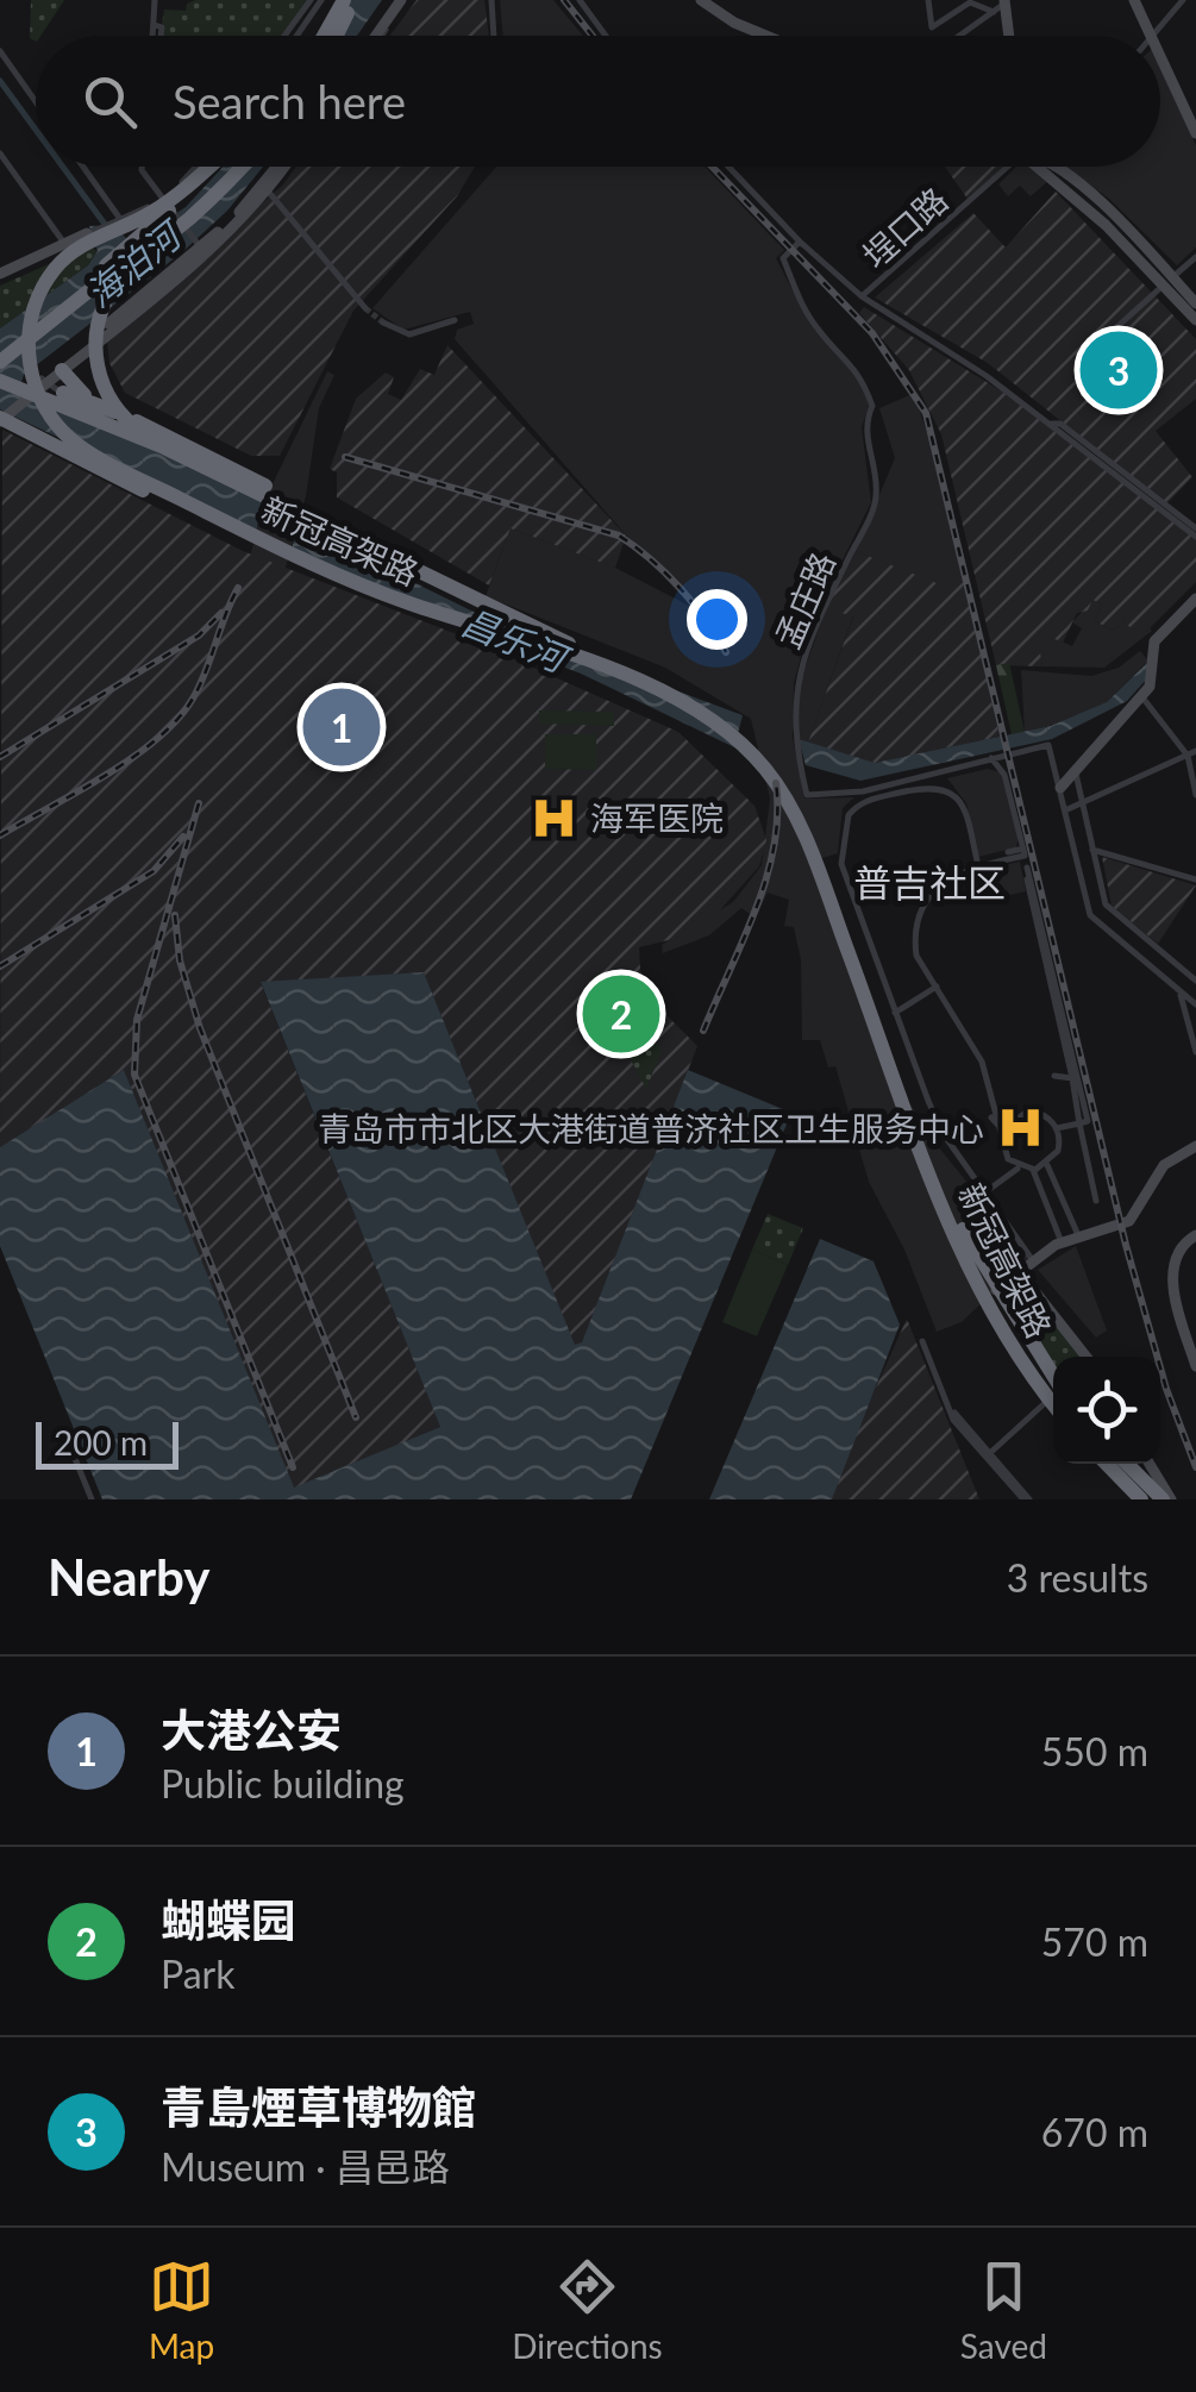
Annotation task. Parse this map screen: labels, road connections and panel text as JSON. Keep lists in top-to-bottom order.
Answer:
{
  "streets": {
    "highway": ["新冠高架路"],
    "street": ["埕口路", "孟庄路"]
  },
  "districts": ["普吉社区"],
  "water": ["海泊河", "昌乐河"],
  "places": {
    "hospital": ["海军医院", "青岛市市北区大港街道普济社区卫生服务中心"]
  },
  "scale_bar": "200 m",
  "page": {
    "search": "Search here",
    "pins": ["3", "1", "2"],
    "scale": "200 m",
    "heading": ["Nearby", "3 results"],
    "list": [
      {
        "mark": "1",
        "name": "大港公安",
        "note": "Public building",
        "value": "550 m"
      },
      {
        "mark": "2",
        "name": "蝴蝶园",
        "note": "Park",
        "value": "570 m"
      },
      {
        "mark": "3",
        "name": "青島煙草博物館",
        "note": "Museum · 昌邑路",
        "value": "670 m"
      }
    ],
    "nav": ["Map", "Directions", "Saved"]
  }
}
